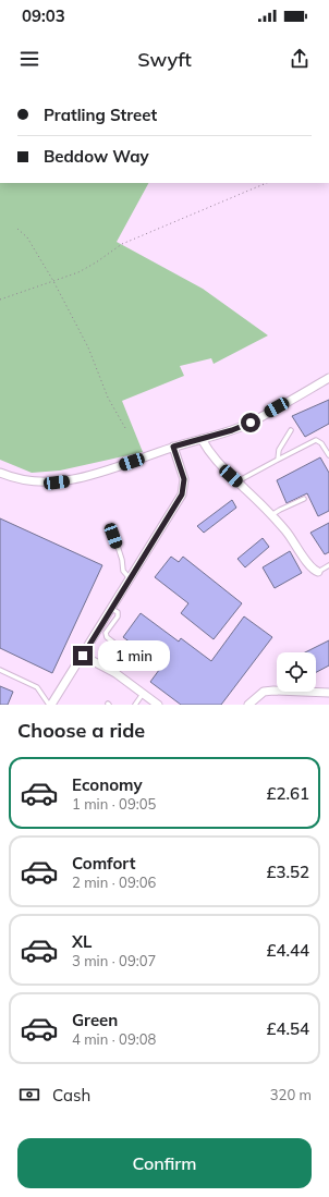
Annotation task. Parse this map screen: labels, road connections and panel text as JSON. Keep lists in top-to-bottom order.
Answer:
{
  "page": {
    "status": "09:03",
    "header": "Swyft",
    "banner": ["Pratling Street", "Beddow Way"],
    "bubble": "1 min",
    "heading": "Choose a ride",
    "list": [
      {
        "name": "Economy",
        "note": "1 min · 09:05",
        "value": "£2.61"
      },
      {
        "name": "Comfort",
        "note": "2 min · 09:06",
        "value": "£3.52"
      },
      {
        "name": "XL",
        "note": "3 min · 09:07",
        "value": "£4.44"
      },
      {
        "name": "Green",
        "note": "4 min · 09:08",
        "value": "£4.54"
      }
    ],
    "pay": ["Cash", "320 m"],
    "buttons": "Confirm"
  }
}
